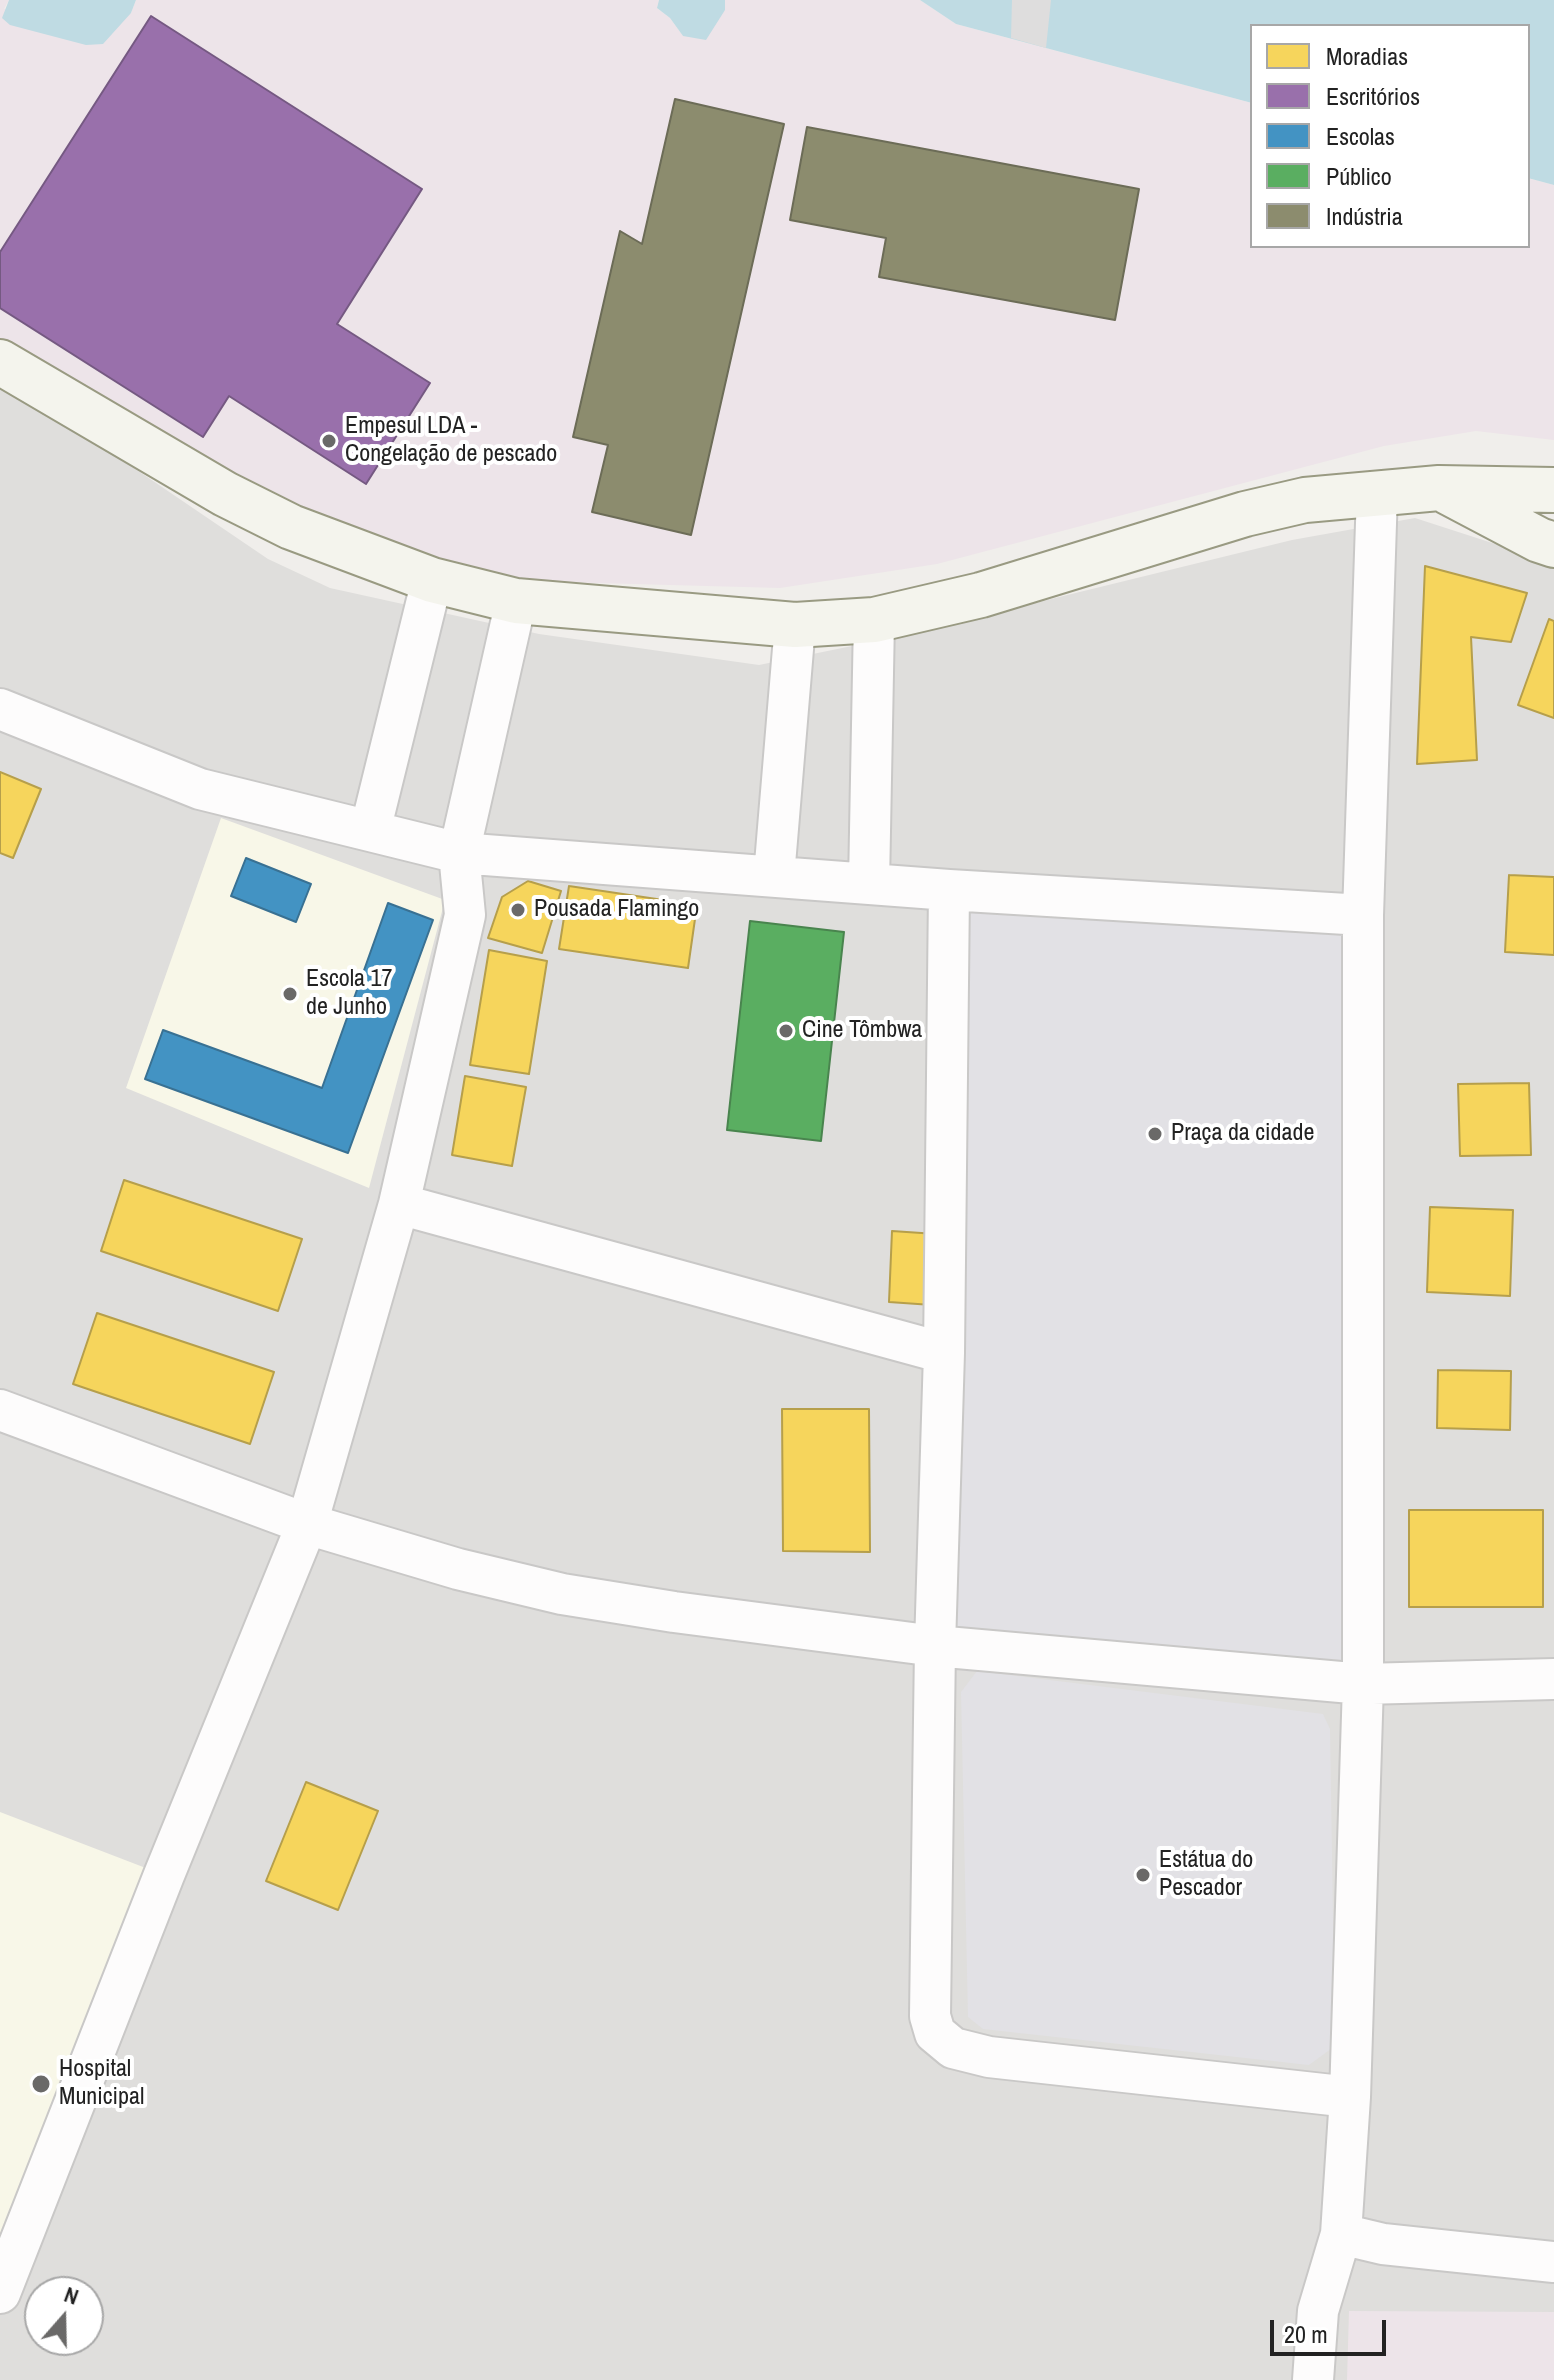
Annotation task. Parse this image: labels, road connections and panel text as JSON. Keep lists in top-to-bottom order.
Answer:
{
  "places": [
    "Empesul LDA - Congelação de pescado",
    "Pousada Flamingo",
    "Escola 17 de Junho",
    "Cine Tômbwa",
    "Praça da cidade",
    "Estátua do Pescador",
    "Hospital Municipal"
  ],
  "legend": [
    "Moradias",
    "Escritórios",
    "Escolas",
    "Público",
    "Indústria"
  ],
  "scale_bar": "20 m",
  "north": "top"
}
